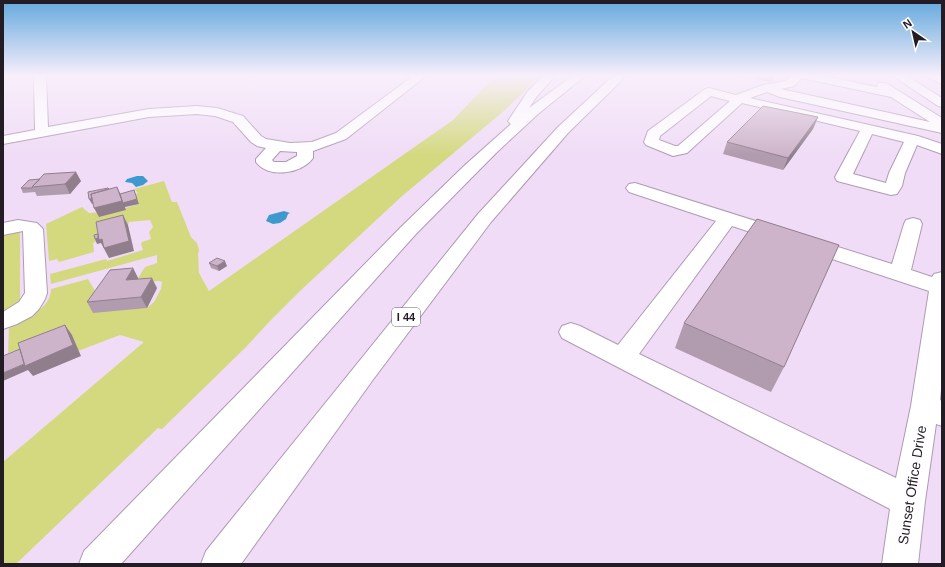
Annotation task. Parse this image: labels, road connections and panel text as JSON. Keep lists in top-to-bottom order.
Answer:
{
  "streets": {
    "main road": ["I 44", "Sunset Office Drive"]
  },
  "north": "top left"
}
